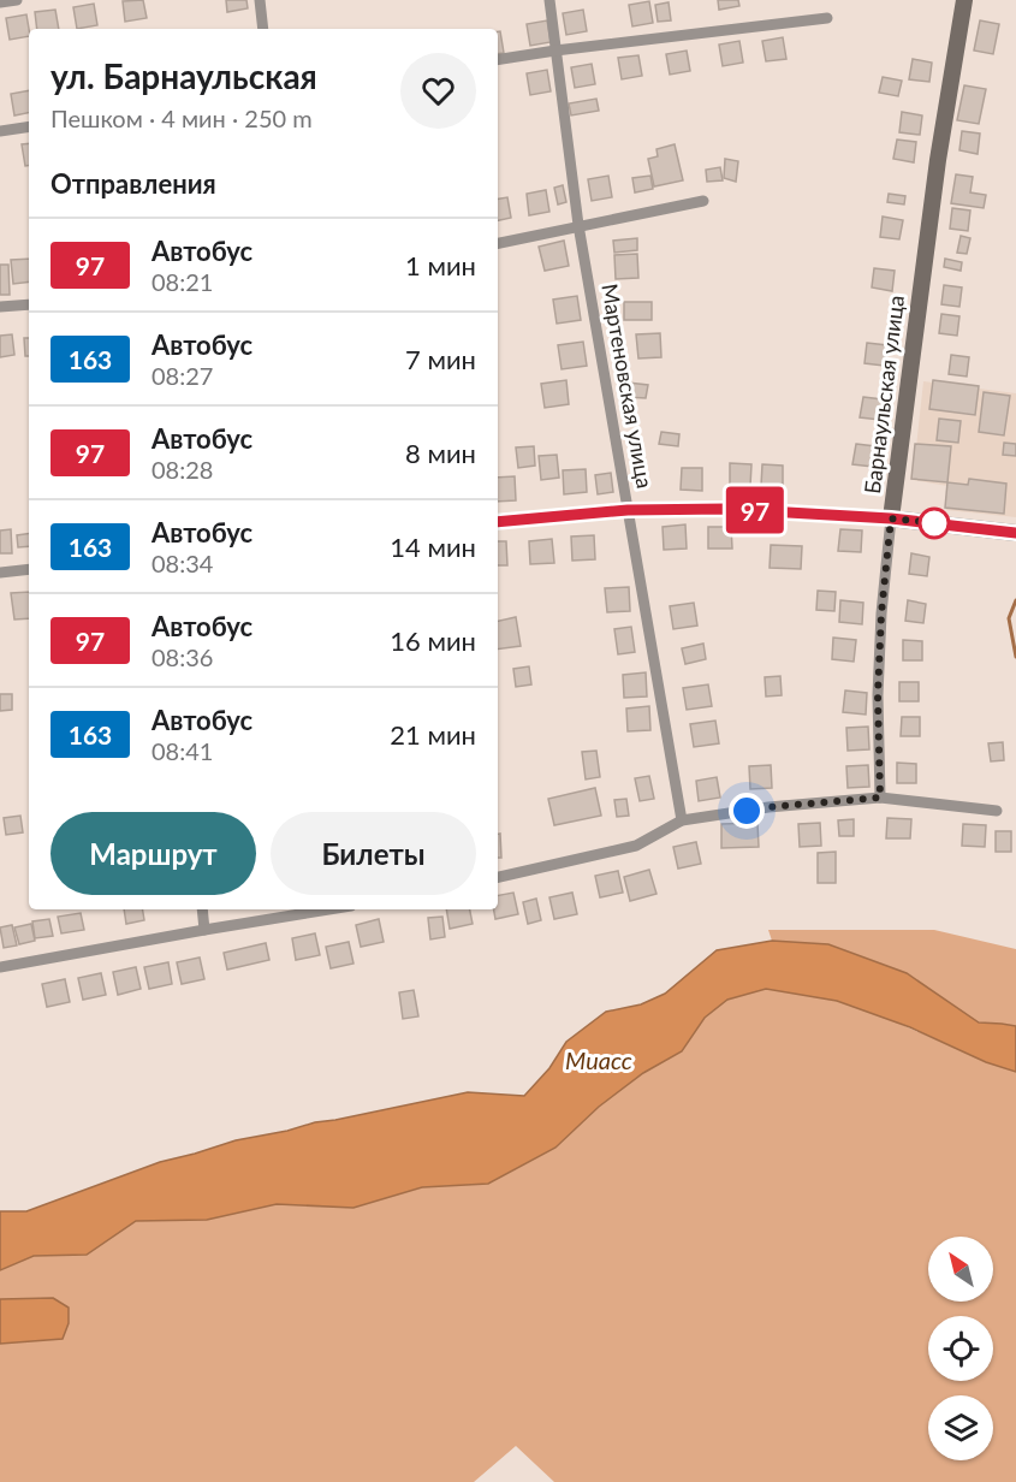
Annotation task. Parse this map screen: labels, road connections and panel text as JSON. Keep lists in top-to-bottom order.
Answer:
{
  "streets": {
    "street": ["Мартеновская улица", "Барнаульская улица"]
  },
  "water": ["Миасс"],
  "lines": ["bus line 97"],
  "north": "top left",
  "page": {
    "on_map": "97",
    "heading": [
      ["ул. Барнаульская", "Пешком · 4 мин · 250 m"],
      "Отправления"
    ],
    "list": [
      {
        "mark": "97",
        "name": "Автобус",
        "note": "08:21",
        "value": "1 мин"
      },
      {
        "mark": "163",
        "name": "Автобус",
        "note": "08:27",
        "value": "7 мин"
      },
      {
        "mark": "97",
        "name": "Автобус",
        "note": "08:28",
        "value": "8 мин"
      },
      {
        "mark": "163",
        "name": "Автобус",
        "note": "08:34",
        "value": "14 мин"
      },
      {
        "mark": "97",
        "name": "Автобус",
        "note": "08:36",
        "value": "16 мин"
      },
      {
        "mark": "163",
        "name": "Автобус",
        "note": "08:41",
        "value": "21 мин"
      }
    ],
    "buttons": ["Маршрут", "Билеты"]
  }
}
